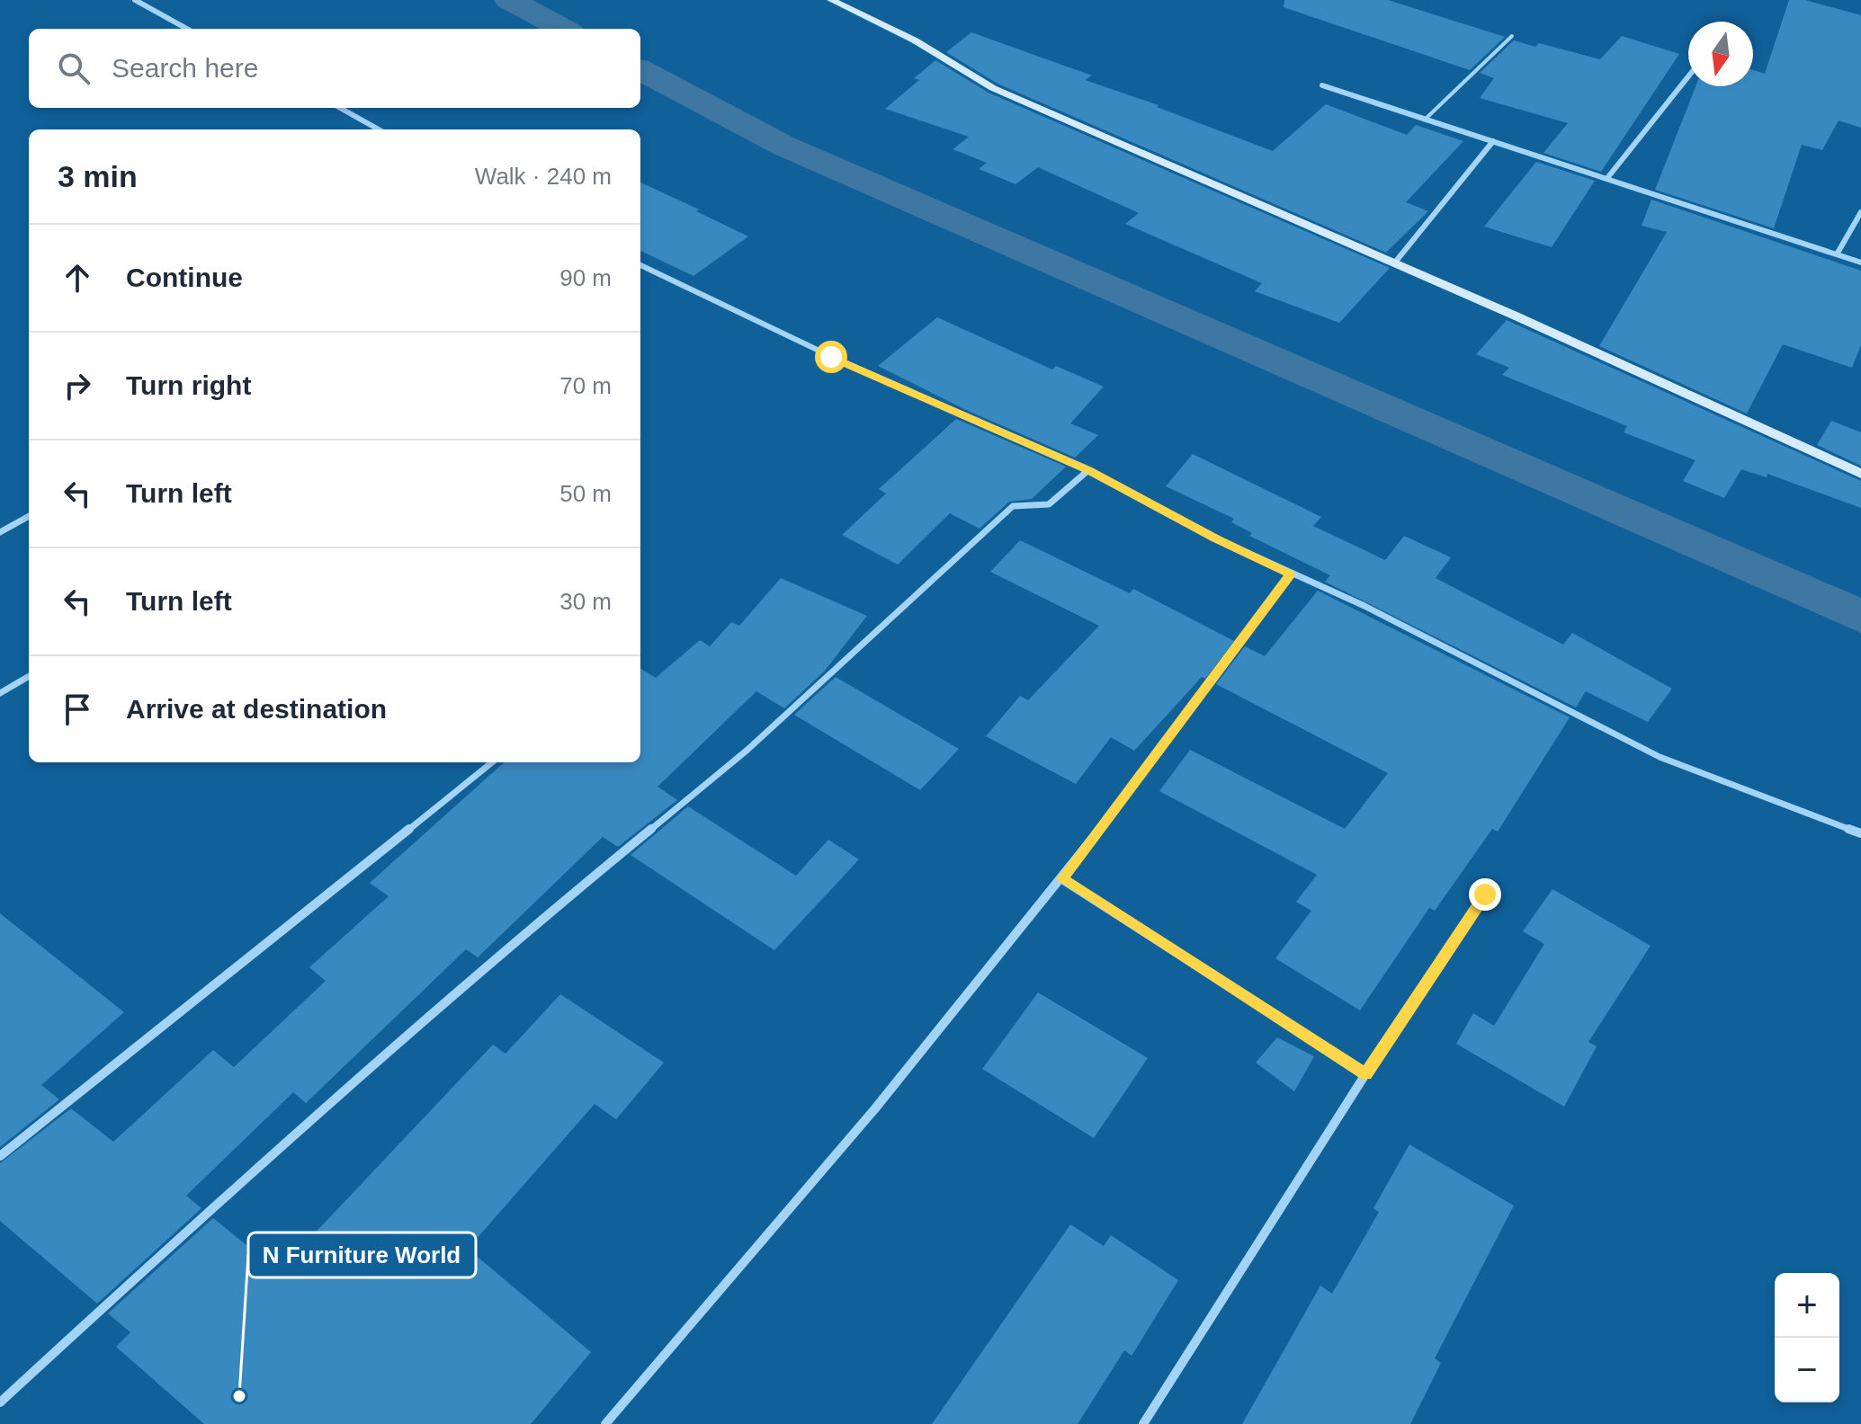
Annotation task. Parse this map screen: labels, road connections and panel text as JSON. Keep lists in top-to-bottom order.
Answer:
{
  "places": ["N Furniture World"],
  "north": "bottom",
  "page": {
    "search": "Search here",
    "heading": ["3 min", "Walk · 240 m"],
    "list": [
      ["Continue", "90 m"],
      ["Turn right", "70 m"],
      ["Turn left", "50 m"],
      ["Turn left", "30 m"],
      "Arrive at destination"
    ],
    "map_buttons": ["+", "−"]
  }
}
